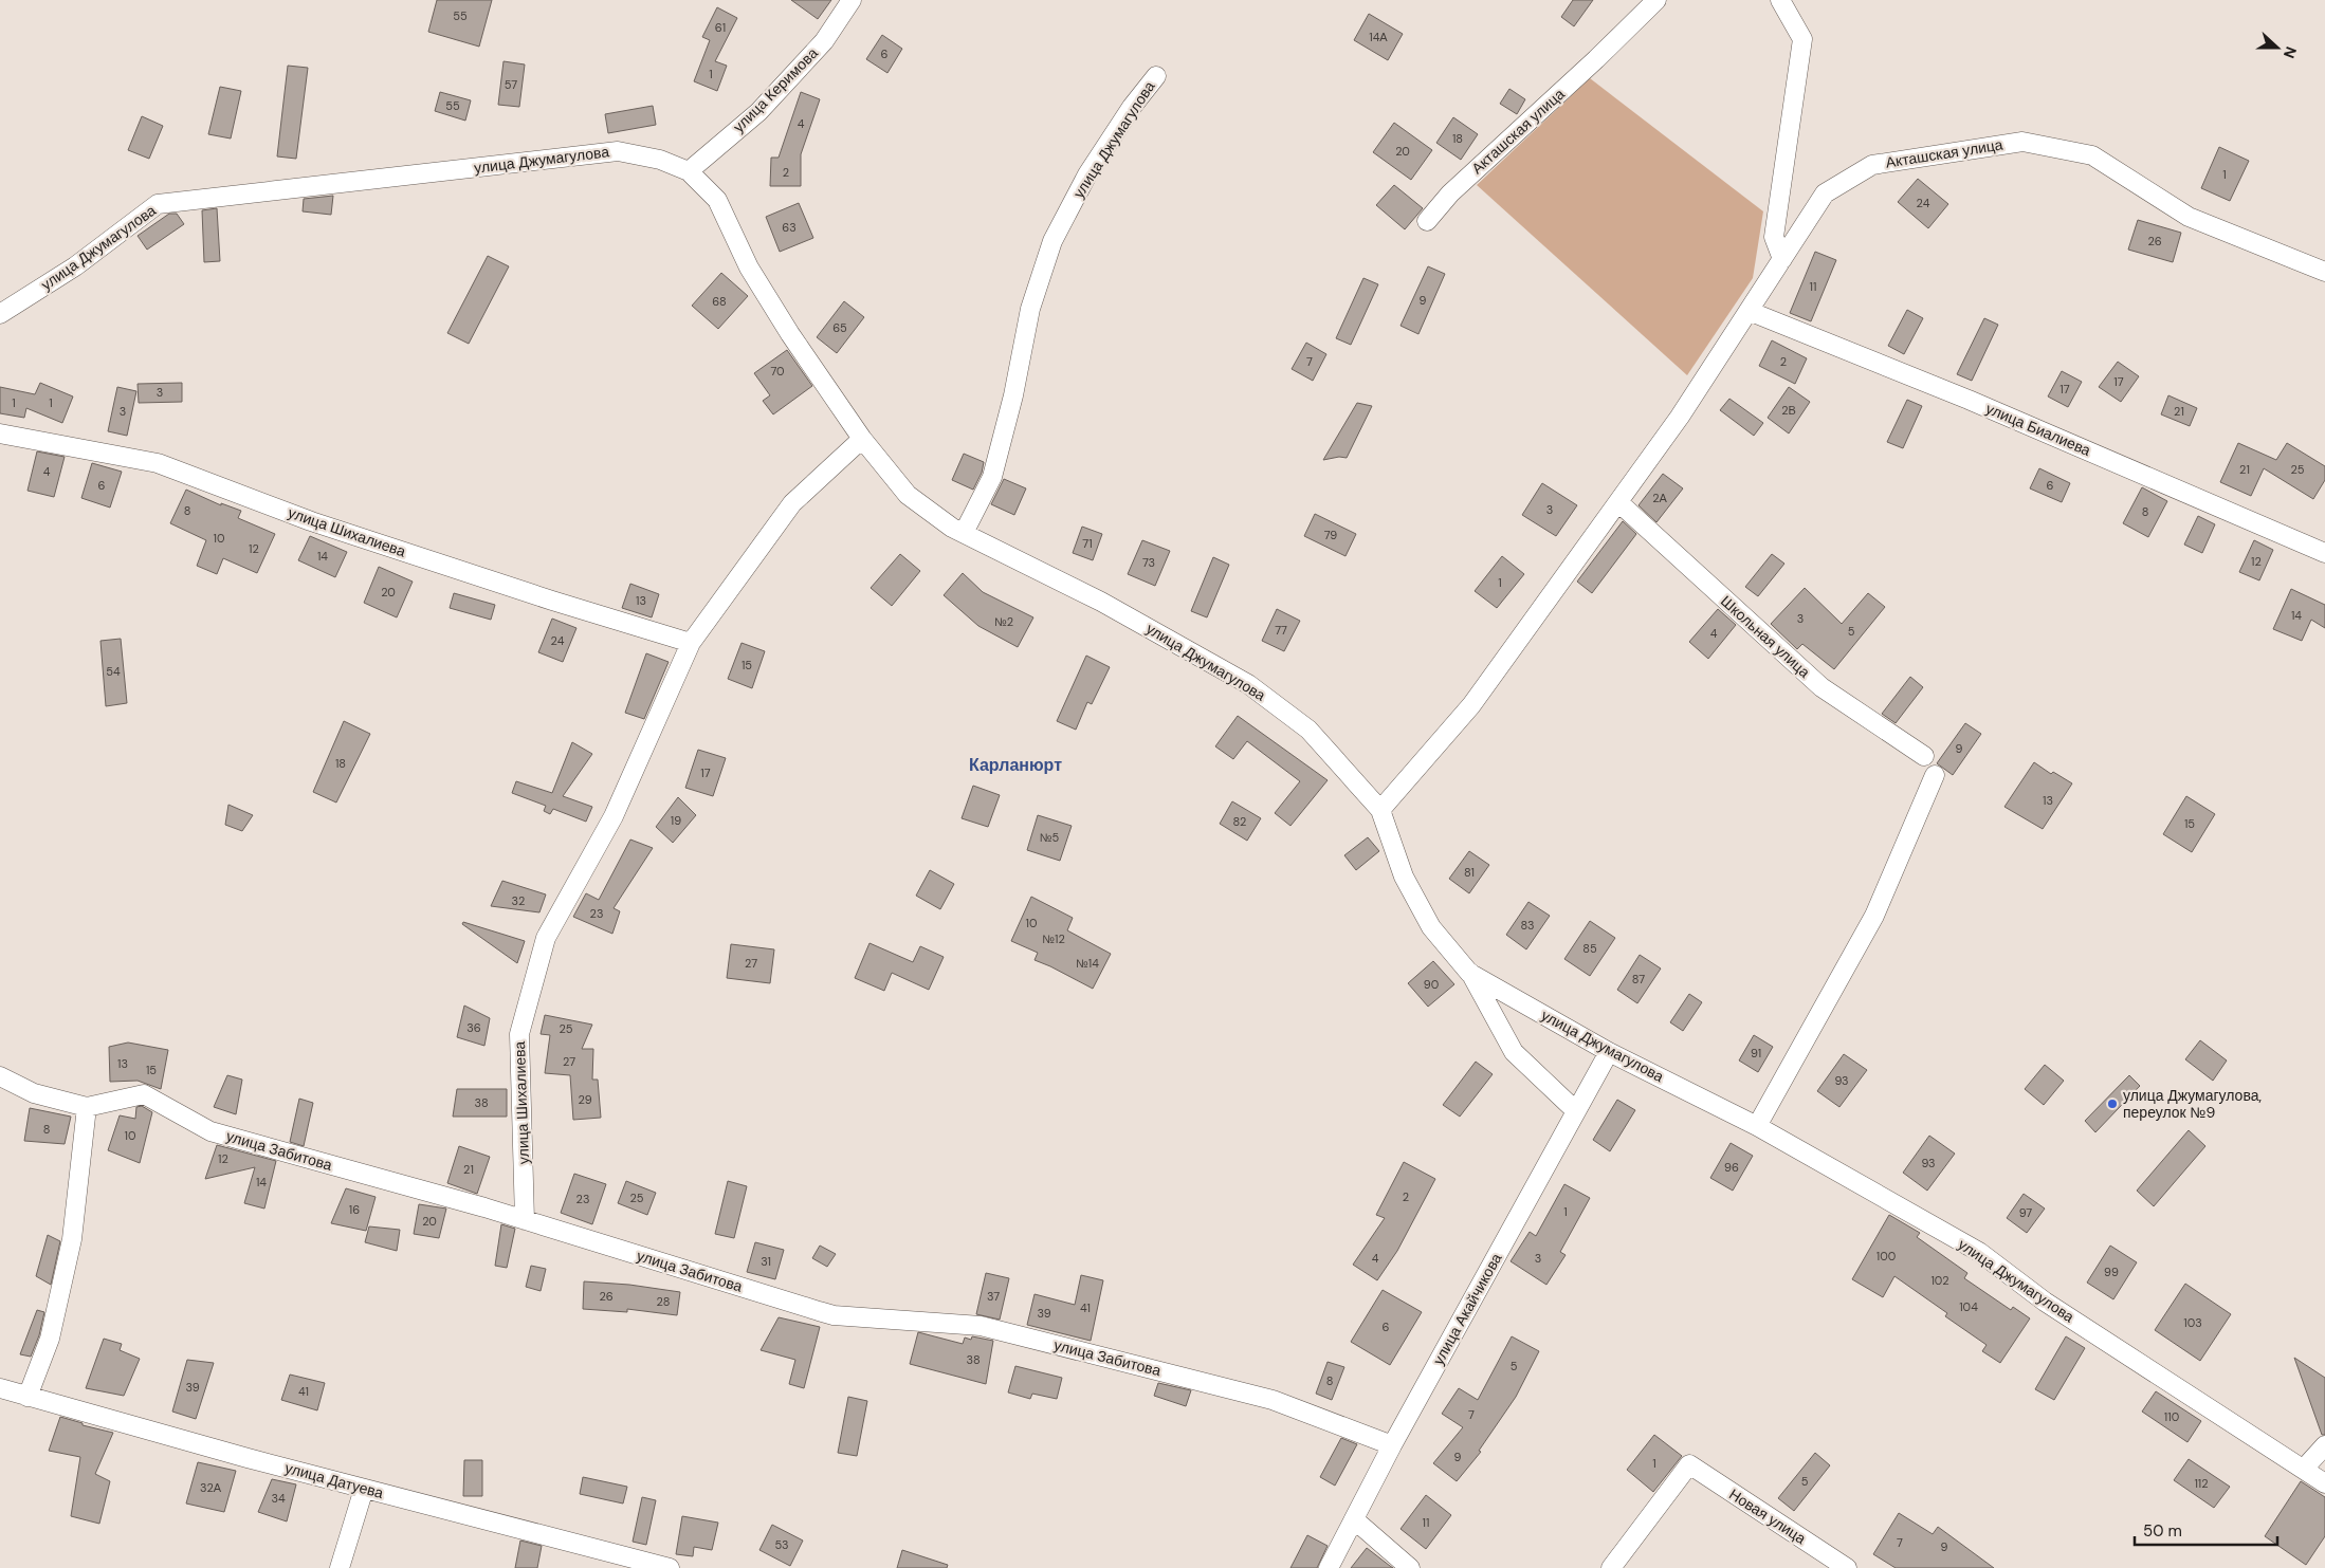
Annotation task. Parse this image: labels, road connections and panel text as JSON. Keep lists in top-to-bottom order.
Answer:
{
  "streets": {
    "street": [
      "улица Керимова",
      "Акташская улица",
      "улица Джумагулова",
      "улица Биалиева",
      "улица Шихалиева",
      "Школьная улица",
      "улица Забитова",
      "улица Акайчикова",
      "улица Датуева",
      "Новая улица"
    ]
  },
  "crossings": [
    ["улица Керимова", "улица Джумагулова"],
    ["Акташская улица", "улица Джумагулова"],
    ["Акташская улица", "улица Биалиева"],
    ["Акташская улица", "Школьная улица"],
    ["улица Джумагулова", "улица Шихалиева"],
    ["улица Джумагулова", "улица Акайчикова"],
    ["улица Шихалиева", "улица Забитова"],
    ["улица Забитова", "улица Акайчикова"]
  ],
  "districts": ["Карланюрт"],
  "places": ["улица Джумагулова, переулок №9"],
  "house_numbers": [
    "55",
    "61",
    "14А",
    "6",
    "1",
    "57",
    "55",
    "4",
    "18",
    "20",
    "2",
    "1",
    "24",
    "63",
    "26",
    "11",
    "9",
    "68",
    "65",
    "7",
    "2",
    "70",
    "17",
    "17",
    "3",
    "1",
    "1",
    "2В",
    "3",
    "21",
    "21",
    "25",
    "4",
    "6",
    "6",
    "2А",
    "3",
    "8",
    "8",
    "79",
    "10",
    "71",
    "12",
    "14",
    "12",
    "73",
    "1",
    "20",
    "13",
    "14",
    "3",
    "№2",
    "77",
    "5",
    "4",
    "24",
    "15",
    "54",
    "9",
    "18",
    "17",
    "13",
    "19",
    "82",
    "15",
    "№5",
    "81",
    "32",
    "23",
    "10",
    "83",
    "№12",
    "85",
    "27",
    "№14",
    "87",
    "90",
    "36",
    "25",
    "91",
    "27",
    "13",
    "15",
    "93",
    "29",
    "38",
    "8",
    "10",
    "12",
    "93",
    "96",
    "21",
    "14",
    "2",
    "25",
    "23",
    "16",
    "1",
    "97",
    "20",
    "100",
    "4",
    "3",
    "31",
    "99",
    "102",
    "26",
    "37",
    "28",
    "104",
    "41",
    "39",
    "103",
    "6",
    "38",
    "5",
    "8",
    "39",
    "41",
    "7",
    "110",
    "9",
    "1",
    "5",
    "112",
    "32А",
    "34",
    "11",
    "7",
    "53",
    "9"
  ],
  "scale_bar": "50 m",
  "north": "right"
}
